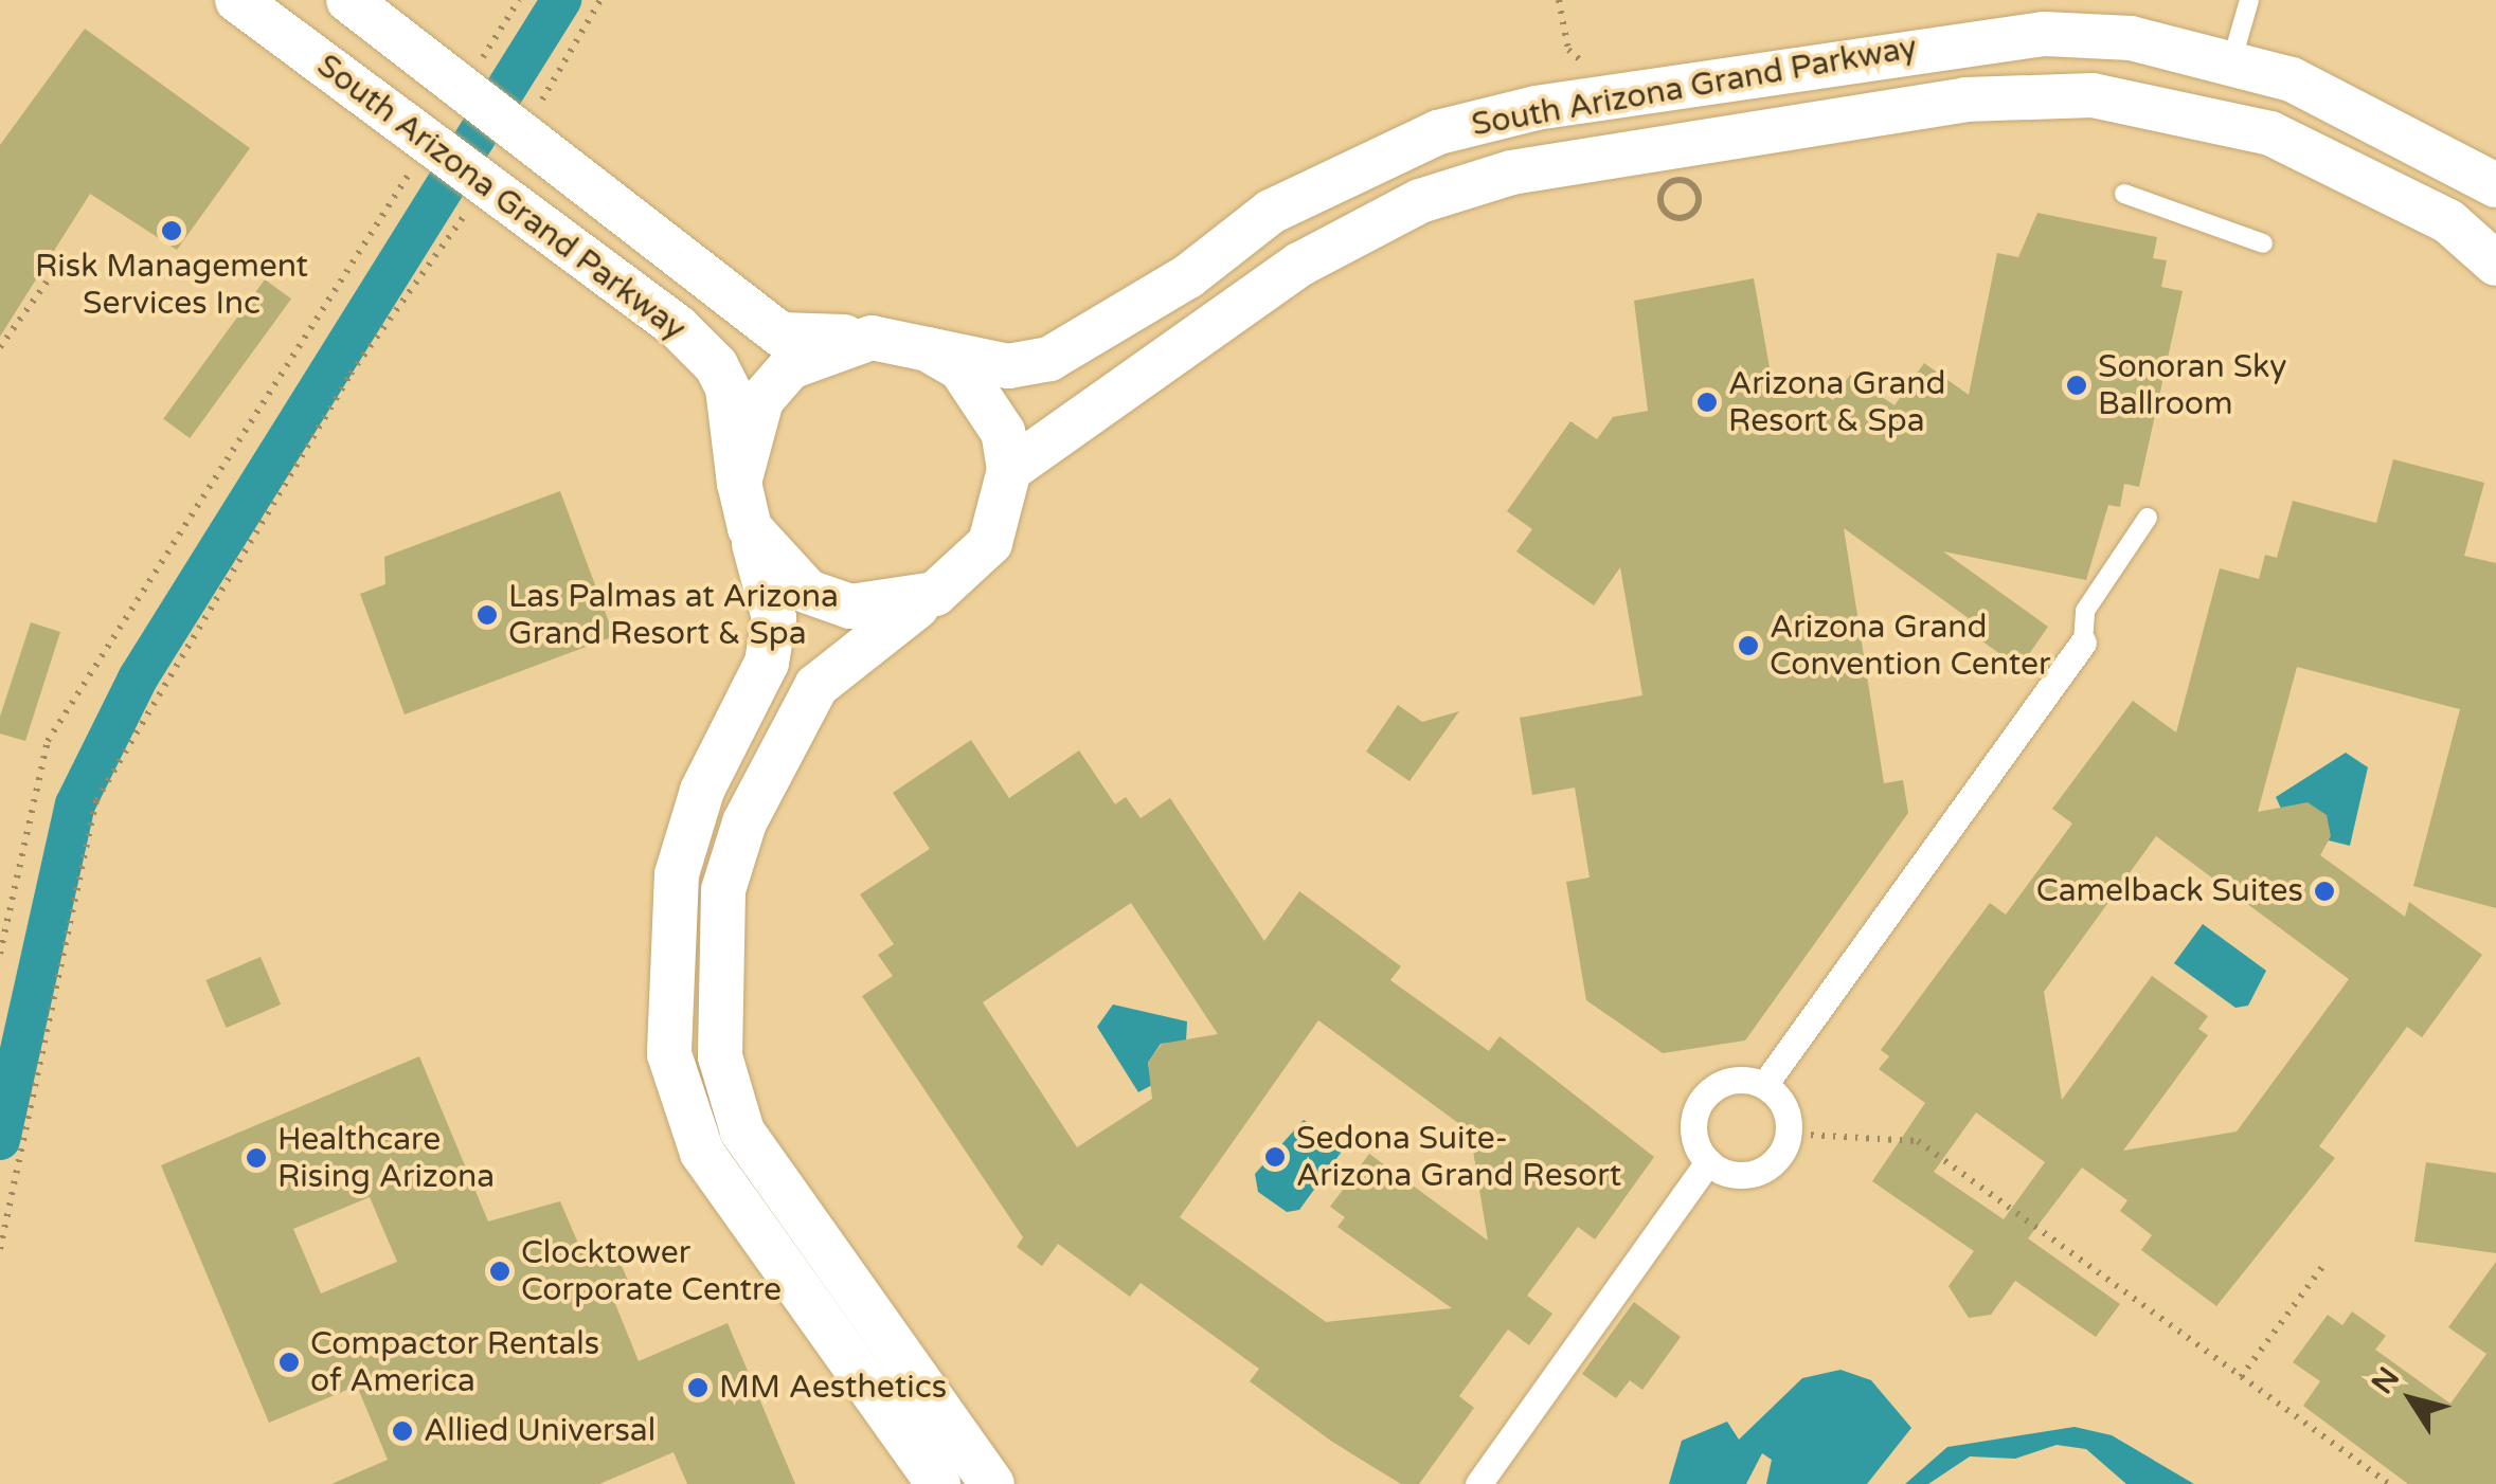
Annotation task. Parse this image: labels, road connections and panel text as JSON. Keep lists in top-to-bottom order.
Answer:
{
  "streets": {
    "street": ["South Arizona Grand Parkway"]
  },
  "places": [
    "Risk Management Services Inc",
    "Sonoran Sky Ballroom",
    "Arizona Grand Resort & Spa",
    "Las Palmas at Arizona Grand Resort & Spa",
    "Arizona Grand Convention Center",
    "Camelback Suites",
    "Sedona Suite- Arizona Grand Resort",
    "Healthcare Rising Arizona",
    "Clocktower Corporate Centre",
    "Compactor Rentals of America",
    "MM Aesthetics",
    "Allied Universal"
  ],
  "north": "top left"
}
